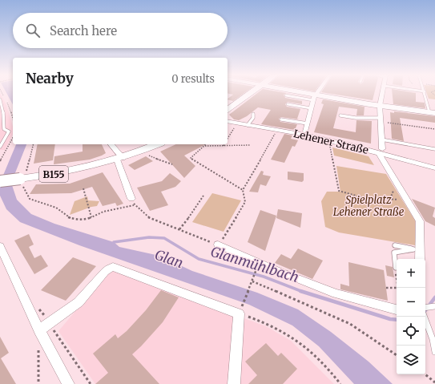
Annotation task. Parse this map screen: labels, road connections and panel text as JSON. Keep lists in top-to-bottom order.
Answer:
{
  "streets": {
    "main road": ["B155"],
    "street": ["Lehener Straße"]
  },
  "water": ["Glan", "Glanmühlbach"],
  "parks": ["Spielplatz Lehener Straße"],
  "page": {
    "search": "Search here",
    "heading": ["Nearby", "0 results"],
    "map_buttons": ["+", "−"]
  }
}
